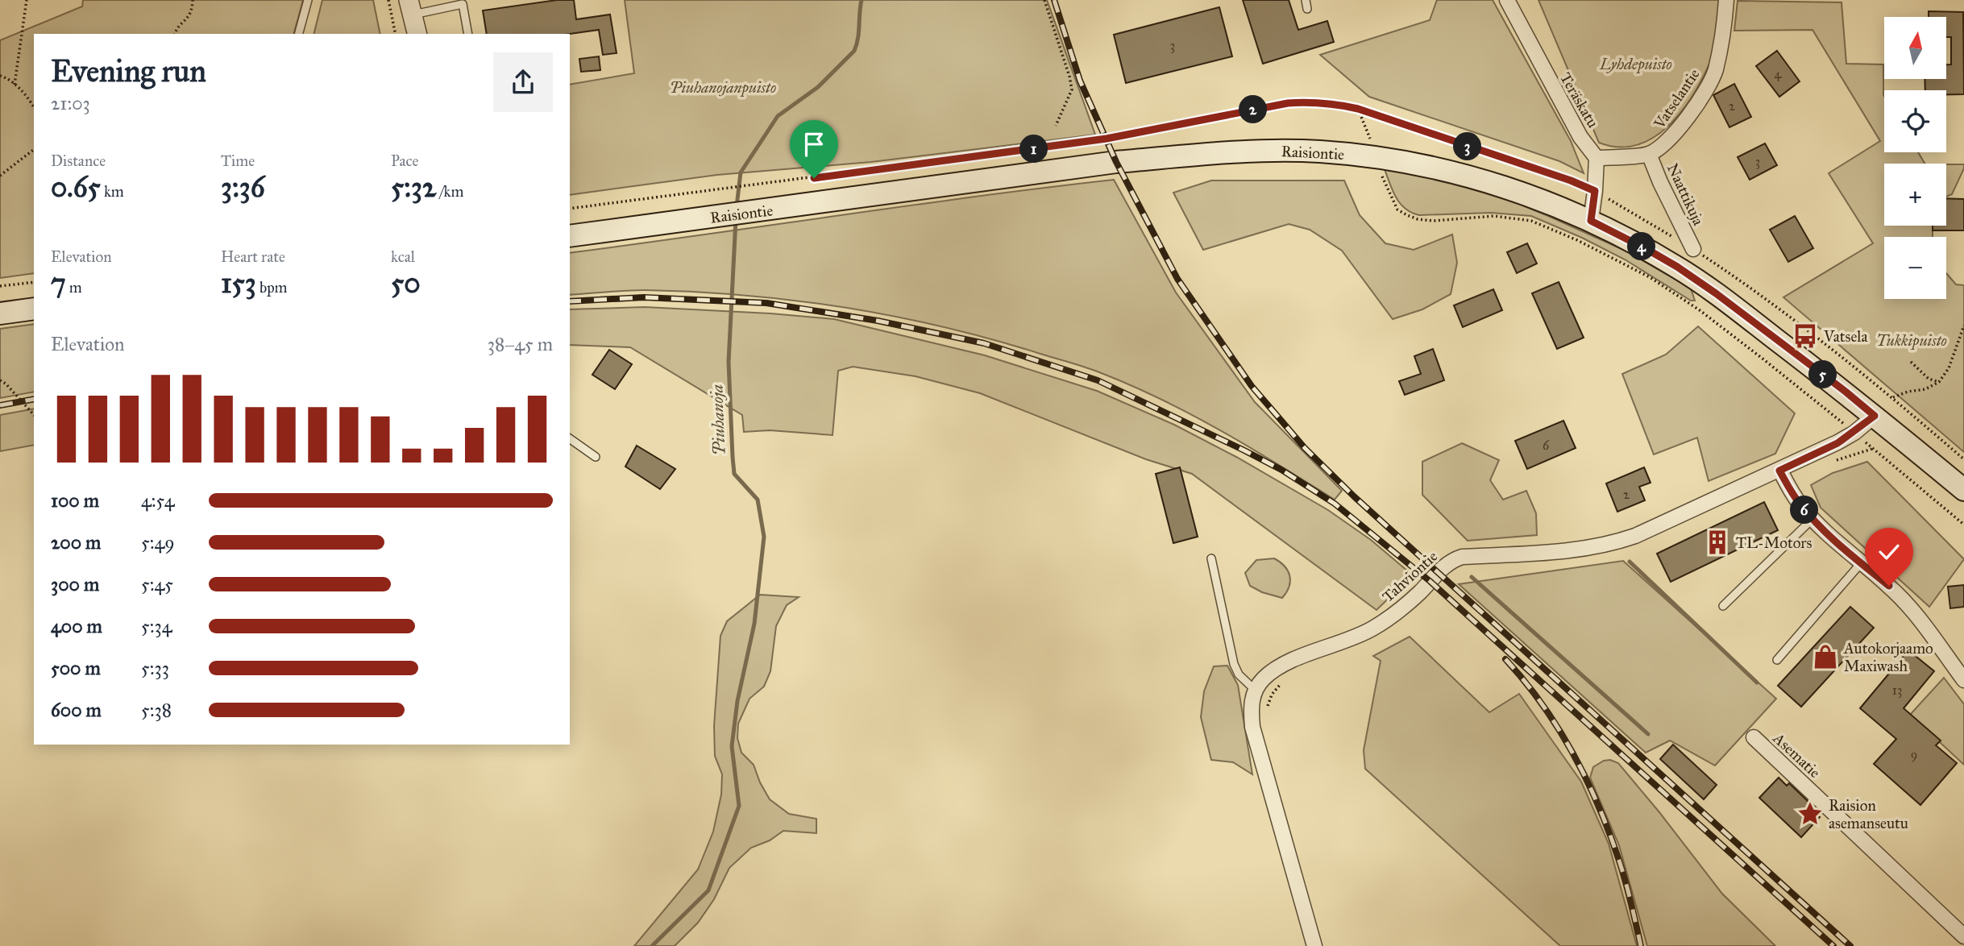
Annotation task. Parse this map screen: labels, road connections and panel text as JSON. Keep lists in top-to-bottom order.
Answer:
{
  "streets": {
    "main road": ["Raisiontie"],
    "street": [
      "Vatselantie",
      "Teräskatu",
      "Naattikuja",
      "Tahviontie",
      "Asematie"
    ]
  },
  "crossings": [
    ["Vatselantie", "Naattikuja"],
    ["Raisiontie", "Tahviontie"]
  ],
  "water": ["Piuhanoja"],
  "parks": ["Lyhdepuisto", "Piuhanojanpuisto", "Tukkipuisto"],
  "places": {
    "bus stop": ["Vatsela"],
    "building": ["TL-Motors"],
    "shop": ["Autokorjaamo Maxiwash"],
    "place": ["Raision asemanseutu"]
  },
  "house_numbers": [
    "3",
    "4",
    "2",
    "3",
    "6",
    "2",
    "13",
    "9"
  ],
  "north": "top",
  "page": {
    "map_buttons": ["+", "−"],
    "heading": ["Evening run", "21:03"],
    "pins": [
      "2",
      "3",
      "1",
      "4",
      "5",
      "6"
    ],
    "stats": [
      ["Distance", "0.65 km"],
      ["Time", "3:36"],
      ["Pace", "5:32 /km"],
      ["Elevation", "7 m"],
      ["Heart rate", "153 bpm"],
      ["kcal", "50"]
    ],
    "chart": ["Elevation", "38–45 m"],
    "list": [
      {
        "name": "100 m",
        "note": "4:54"
      },
      {
        "name": "200 m",
        "note": "5:49"
      },
      {
        "name": "300 m",
        "note": "5:45"
      },
      {
        "name": "400 m",
        "note": "5:34"
      },
      {
        "name": "500 m",
        "note": "5:33"
      },
      {
        "name": "600 m",
        "note": "5:38"
      }
    ]
  }
}
